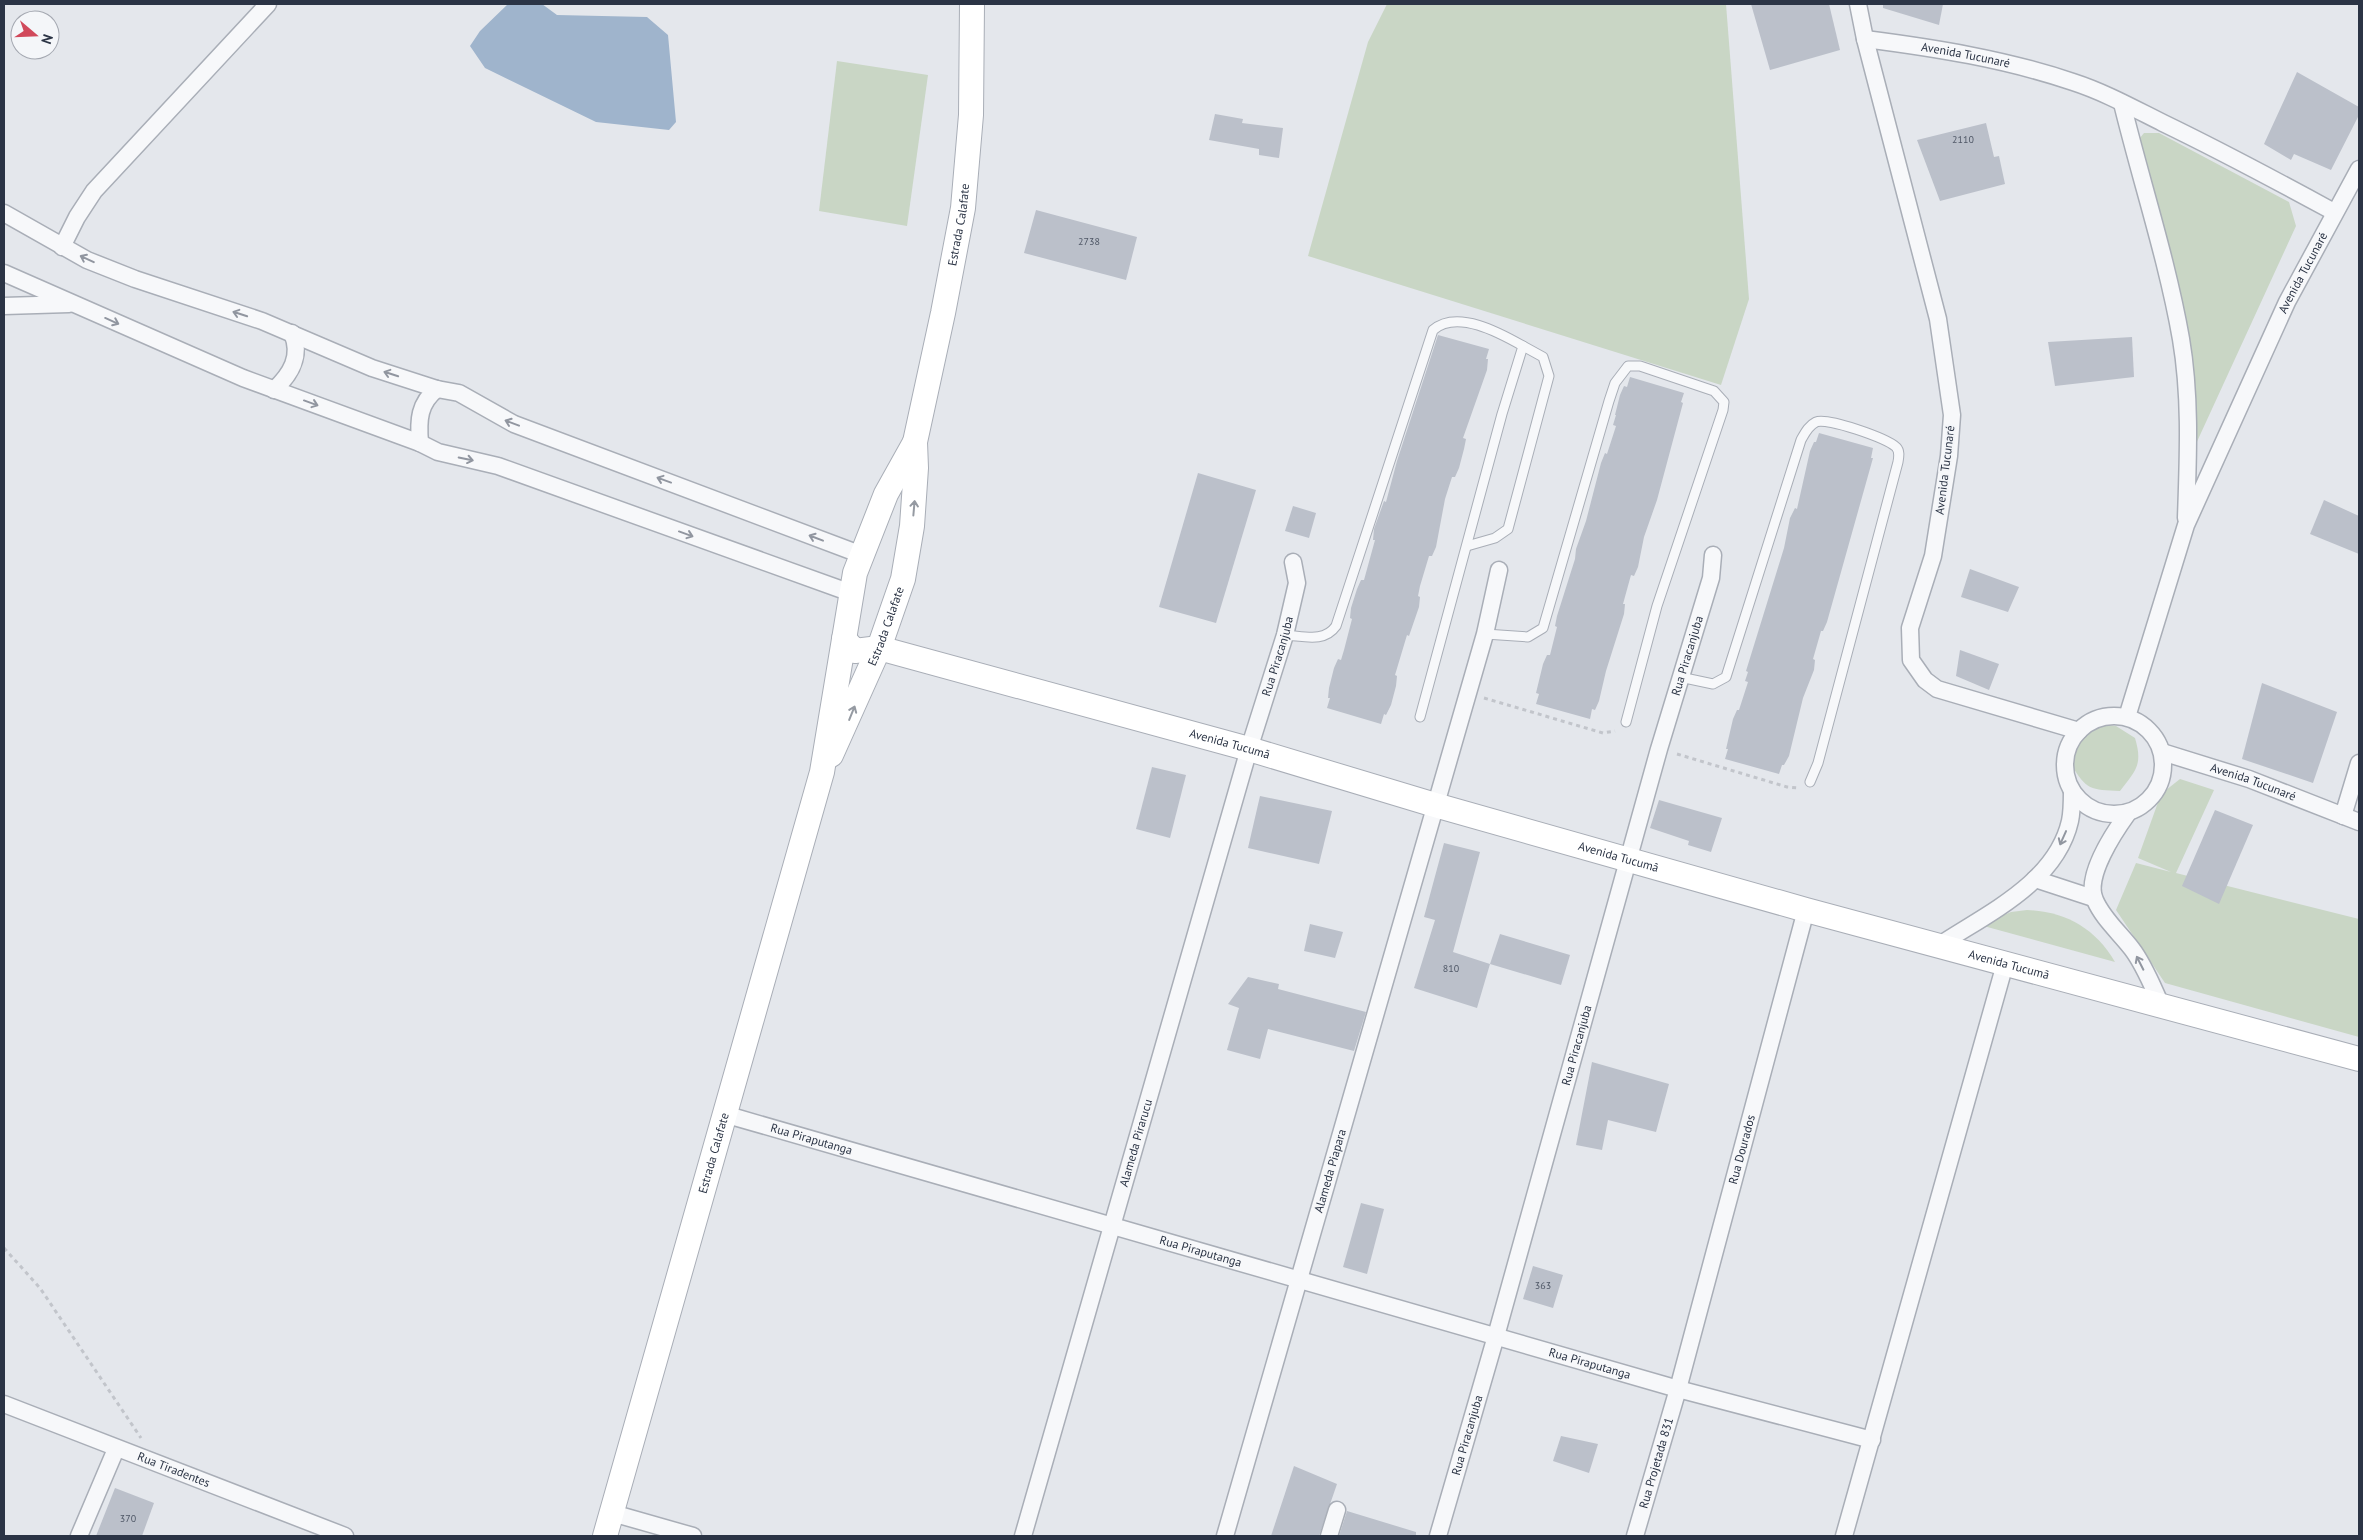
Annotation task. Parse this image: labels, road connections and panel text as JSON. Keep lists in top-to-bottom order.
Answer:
{
  "streets": {
    "street": [
      "Avenida Tucunaré",
      "Estrada Calafate",
      "Rua Piracanjuba",
      "Avenida Tucumã",
      "Rua Piraputanga",
      "Alameda Pirarucu",
      "Rua Dourados",
      "Alameda Piapara",
      "Rua Projetada 831",
      "Rua Tiradentes"
    ]
  },
  "crossings": [
    ["Estrada Calafate", "Avenida Tucumã"],
    ["Estrada Calafate", "Rua Piraputanga"],
    ["Rua Piracanjuba", "Avenida Tucumã"],
    ["Rua Piracanjuba", "Rua Piraputanga"],
    ["Rua Piracanjuba", "Alameda Pirarucu"],
    ["Avenida Tucumã", "Alameda Pirarucu"],
    ["Avenida Tucumã", "Rua Dourados"],
    ["Avenida Tucumã", "Alameda Piapara"],
    ["Rua Piraputanga", "Alameda Pirarucu"],
    ["Rua Piraputanga", "Rua Dourados"],
    ["Rua Piraputanga", "Alameda Piapara"],
    ["Rua Piraputanga", "Rua Projetada 831"],
    ["Rua Dourados", "Rua Projetada 831"]
  ],
  "house_numbers": [
    "2110",
    "2738",
    "810",
    "363",
    "370"
  ],
  "north": "right"
}
